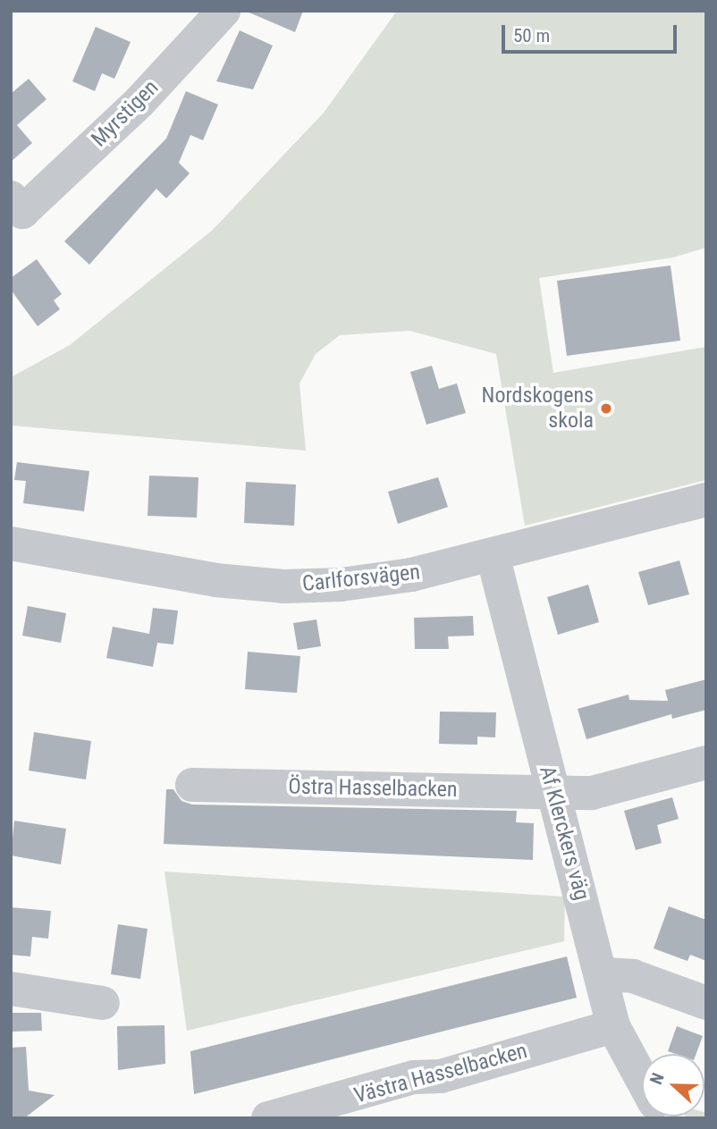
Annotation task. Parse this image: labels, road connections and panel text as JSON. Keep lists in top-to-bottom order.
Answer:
{
  "streets": {
    "street": [
      "Myrstigen",
      "Carlforsvägen",
      "Östra Hasselbacken",
      "Af Klerckers väg",
      "Västra Hasselbacken"
    ]
  },
  "crossings": [
    ["Carlforsvägen", "Af Klerckers väg"],
    ["Östra Hasselbacken", "Af Klerckers väg"],
    ["Af Klerckers väg", "Västra Hasselbacken"]
  ],
  "places": ["Nordskogens skola"],
  "scale_bar": "50 m",
  "north": "left"
}
